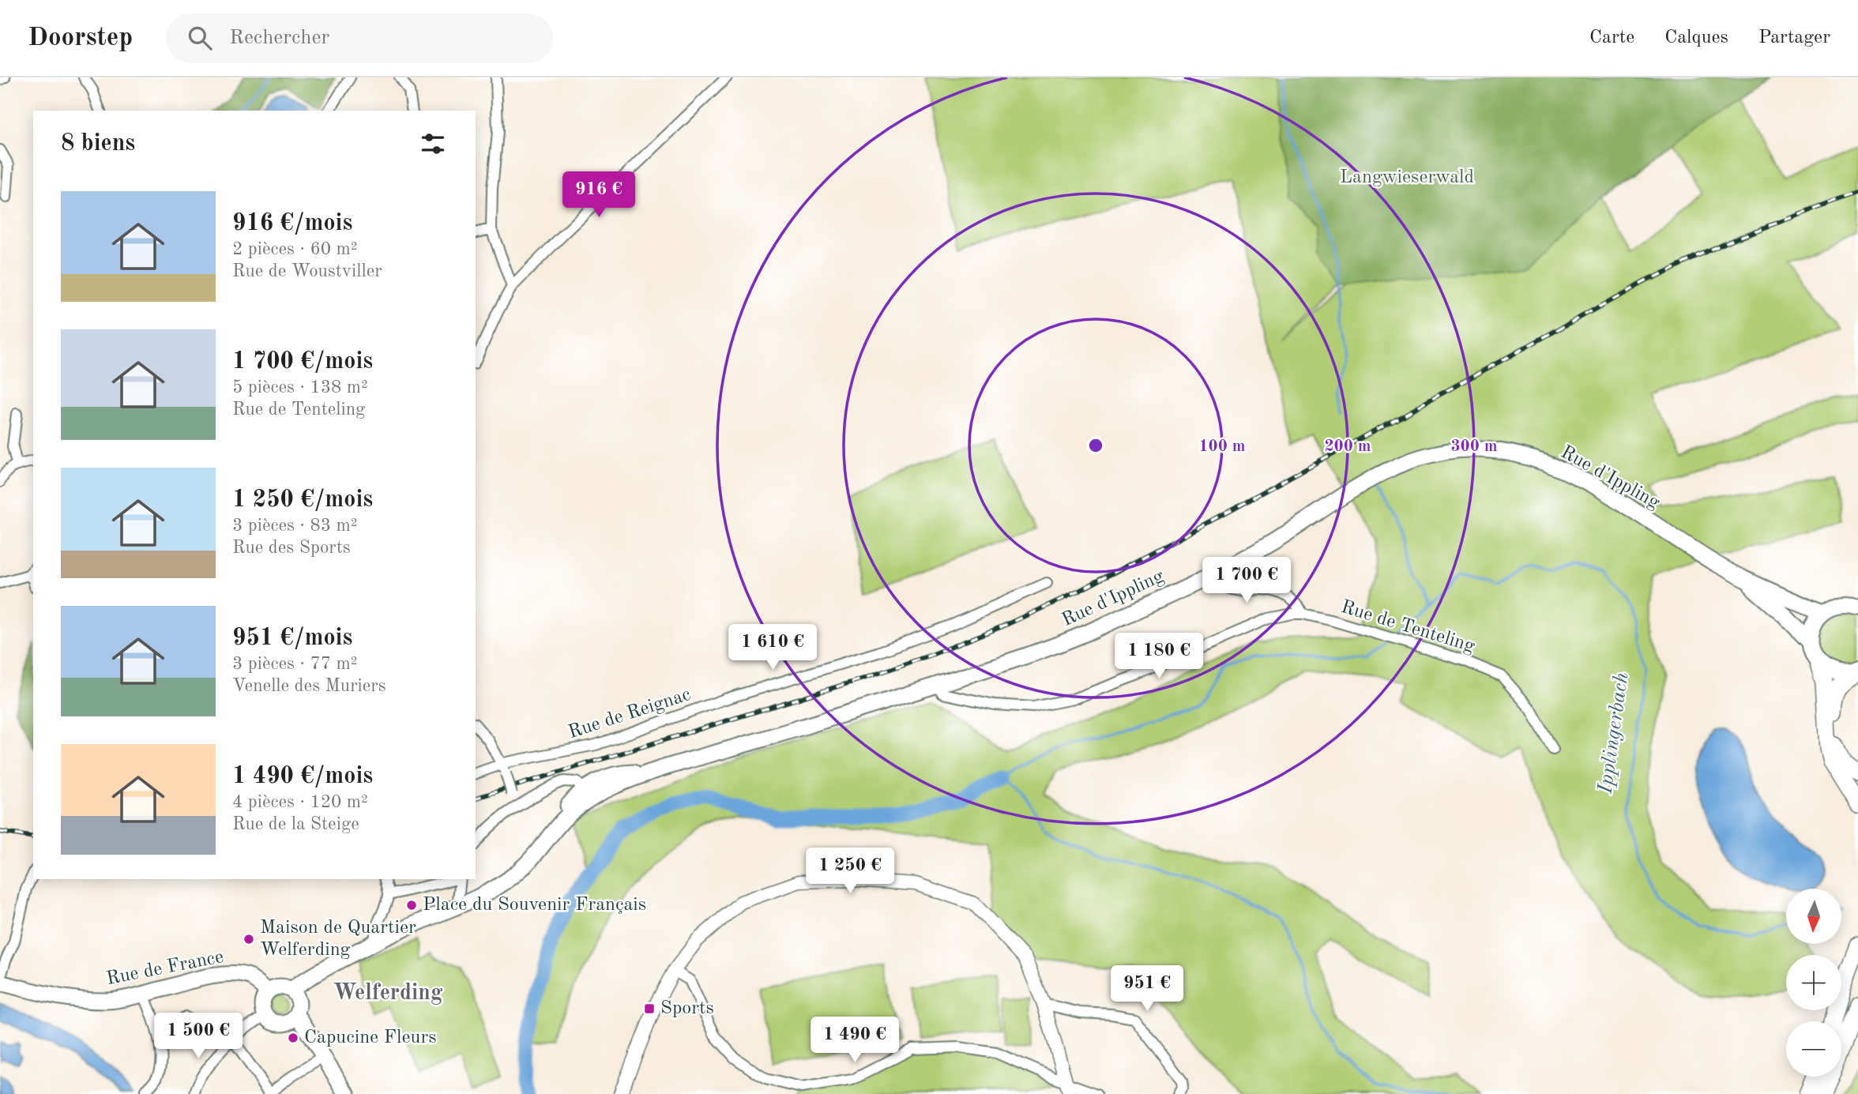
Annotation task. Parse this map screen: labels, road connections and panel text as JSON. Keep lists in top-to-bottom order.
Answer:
{
  "streets": {
    "main road": ["Rue d'Ippling", "Rue de France"],
    "street": ["Rue de Tenteling", "Rue de Reignac"]
  },
  "crossings": [
    ["Rue d'Ippling", "Rue de Tenteling"],
    ["Rue d'Ippling", "Rue de France"]
  ],
  "districts": ["Welferding"],
  "water": ["Ipplingerbach"],
  "parks": ["Langwieserwald"],
  "places": {
    "other": ["Place du Souvenir Français", "Maison de Quartier Welferding", "Capucine Fleurs"],
    "transit": ["Sports"]
  },
  "north": "bottom",
  "page": {
    "header": "Doorstep",
    "search": "Rechercher",
    "nav": ["Carte", "Calques", "Partager"],
    "heading": "8 biens",
    "price": [
      "916 €",
      "1 700 €",
      "1 610 €",
      "1 180 €",
      "1 250 €",
      "951 €",
      "1 500 €",
      "1 490 €"
    ],
    "list": [
      {
        "name": "916 €/mois",
        "note": "2 pièces · 60 m² · Rue de Woustviller"
      },
      {
        "name": "1 700 €/mois",
        "note": "5 pièces · 138 m² · Rue de Tenteling"
      },
      {
        "name": "1 250 €/mois",
        "note": "3 pièces · 83 m² · Rue des Sports"
      },
      {
        "name": "951 €/mois",
        "note": "3 pièces · 77 m² · Venelle des Muriers"
      },
      {
        "name": "1 490 €/mois",
        "note": "4 pièces · 120 m² · Rue de la Steige"
      }
    ],
    "map_buttons": ["+", "−"]
  },
  "rings": ["100 m", "200 m", "300 m"]
}
